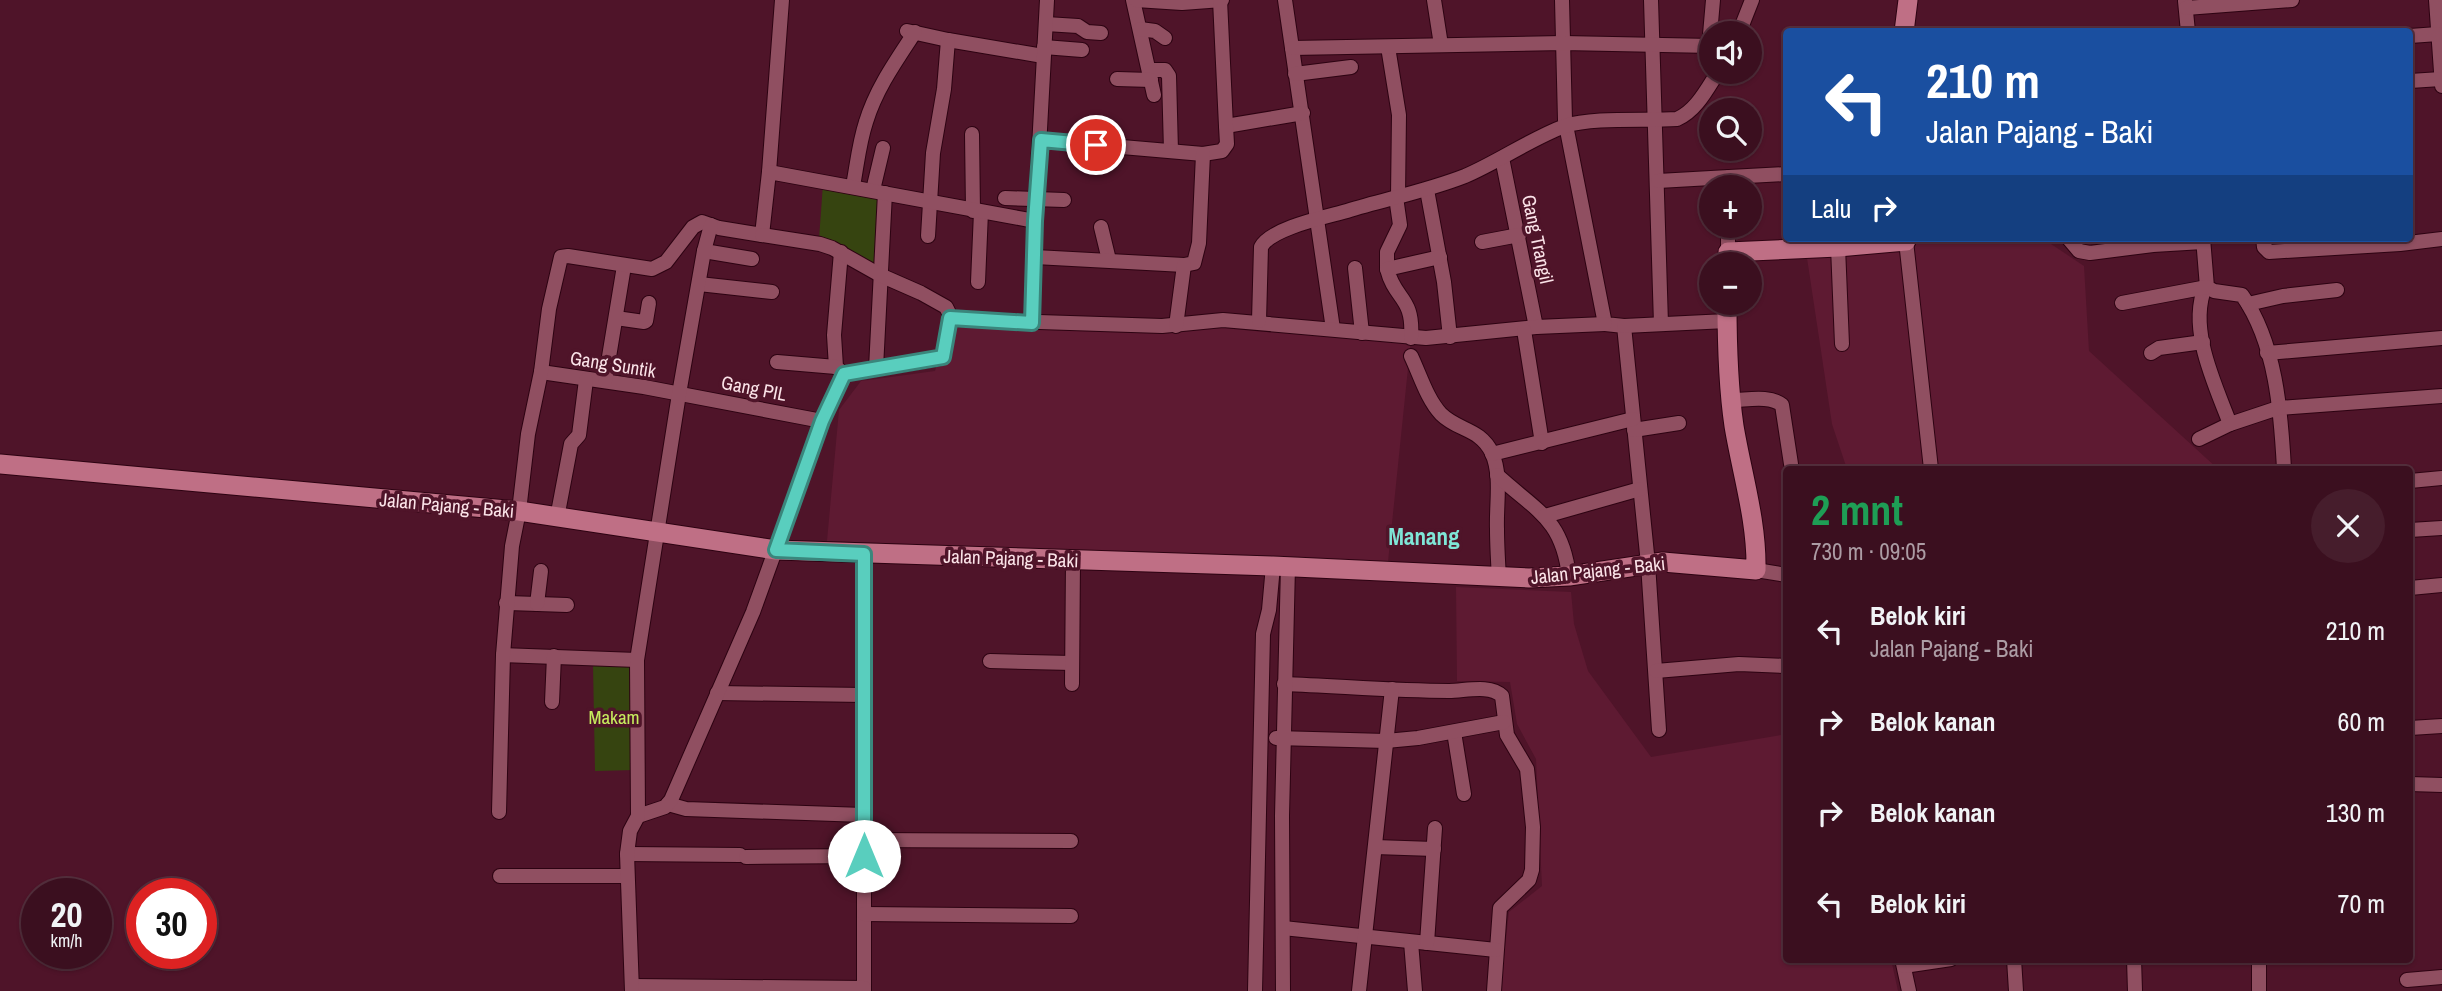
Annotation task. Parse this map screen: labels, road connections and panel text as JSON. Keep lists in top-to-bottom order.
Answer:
{
  "streets": {
    "main road": ["Jalan Pajang - Baki"],
    "street": ["Gang Trangil", "Gang Suntik", "Gang PIL"]
  },
  "crossings": [
    ["Gang Suntik", "Gang PIL"]
  ],
  "districts": ["Manang"],
  "parks": ["Makam"],
  "page": {
    "map_buttons": ["+", "−"],
    "turn": ["210 m", "Jalan Pajang - Baki"],
    "then": "Lalu",
    "heading": ["2 mnt", "730 m · 09:05"],
    "list": [
      {
        "name": "Belok kiri",
        "note": "Jalan Pajang - Baki",
        "value": "210 m"
      },
      {
        "name": "Belok kanan",
        "value": "60 m"
      },
      {
        "name": "Belok kanan",
        "value": "130 m"
      },
      {
        "name": "Belok kiri",
        "value": "70 m"
      }
    ],
    "speed": "20 km/h",
    "limit": "30"
  }
}
